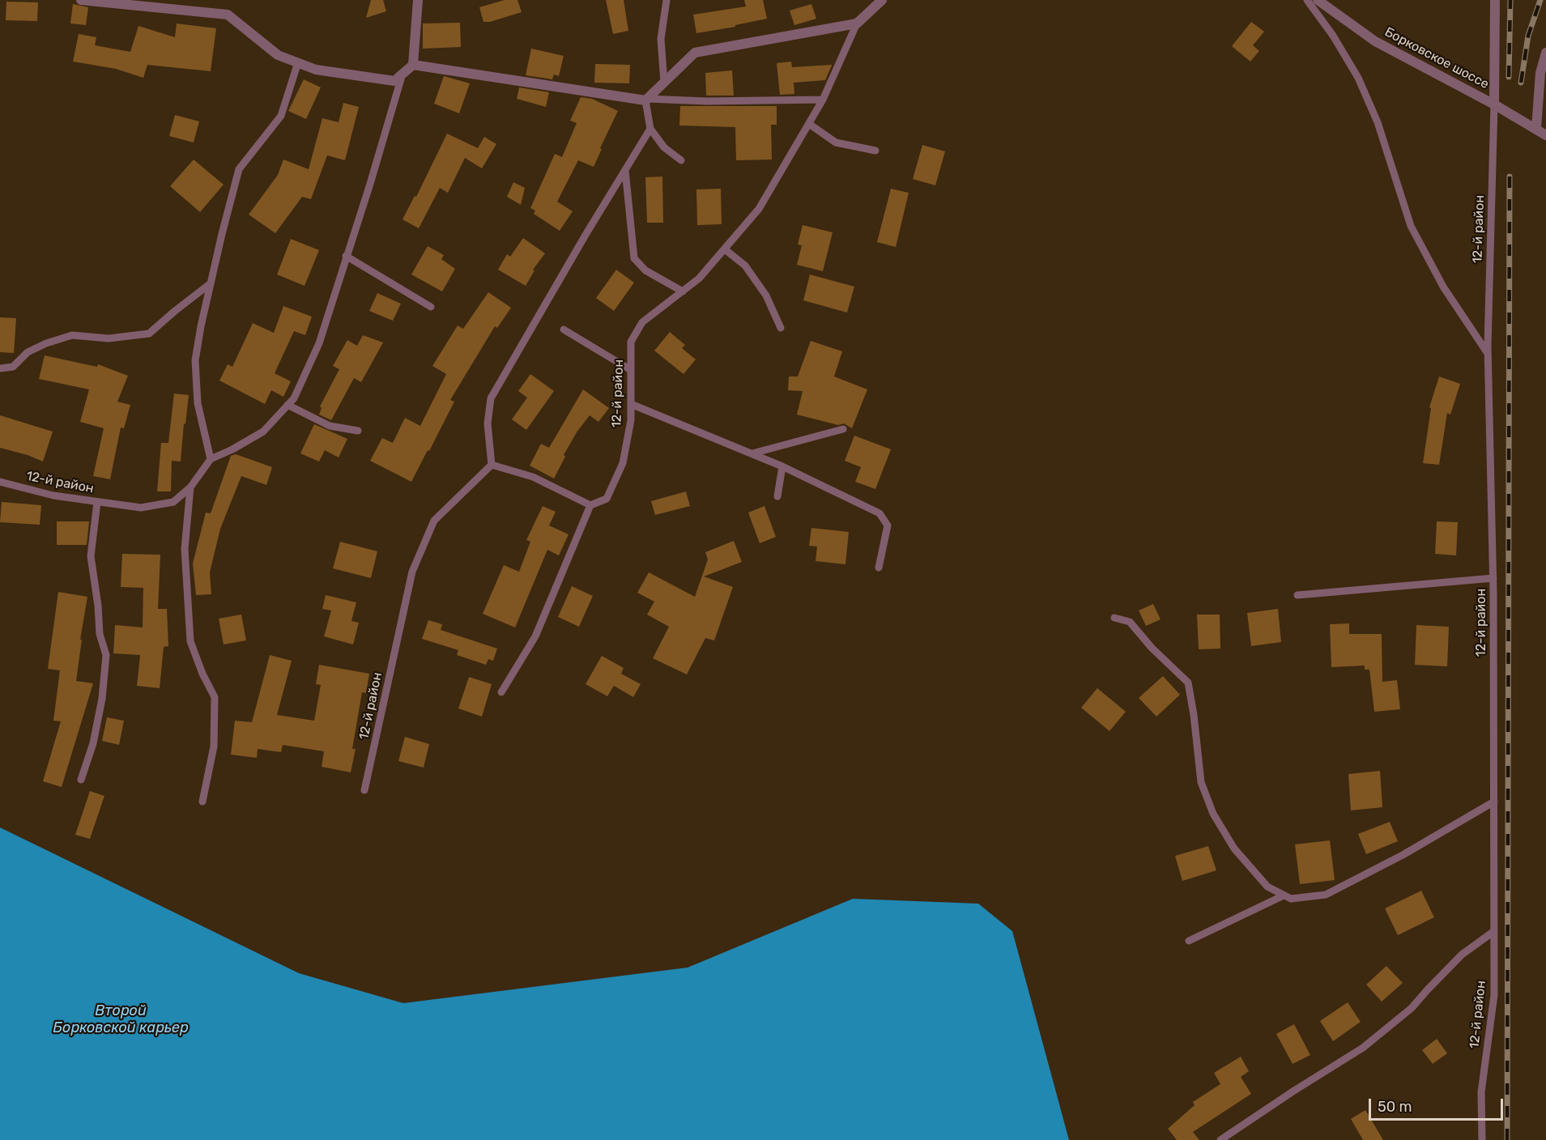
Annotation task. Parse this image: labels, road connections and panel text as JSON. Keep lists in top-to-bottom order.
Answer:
{
  "streets": {
    "street": ["Борковское шоссе"],
    "lane": ["12-й район"]
  },
  "crossings": [
    ["Борковское шоссе", "12-й район"]
  ],
  "water": ["Второй Борковской карьер"],
  "scale_bar": "50 m"
}
